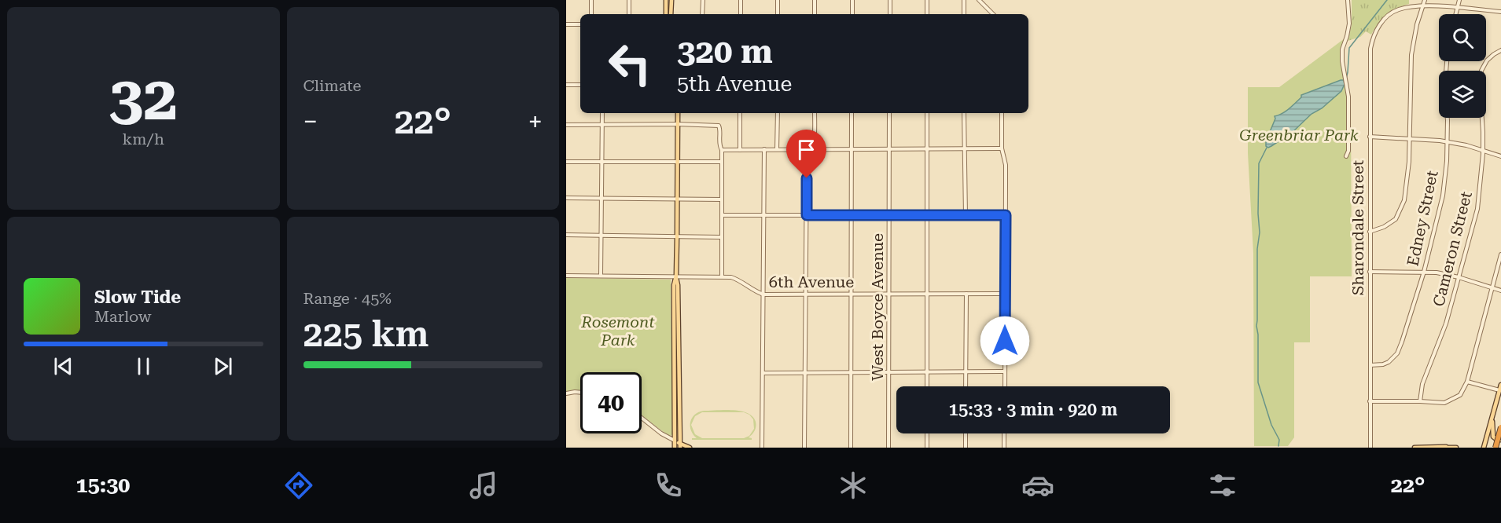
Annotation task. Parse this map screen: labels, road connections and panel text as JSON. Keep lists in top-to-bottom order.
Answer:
{
  "streets": {
    "street": [
      "Edney Street",
      "Sharondale Street",
      "Cameron Street",
      "6th Avenue",
      "West Boyce Avenue"
    ]
  },
  "crossings": [
    ["Edney Street", "Sharondale Street"],
    ["6th Avenue", "West Boyce Avenue"]
  ],
  "parks": ["Greenbriar Park", "Rosemont Park"],
  "page": {
    "tile": [
      ["32", "km/h"],
      "Climate",
      ["Range · 45%", "225 km"]
    ],
    "turn": ["320 m", "5th Avenue"],
    "heat": ["−", "22°", "+"],
    "song": ["Slow Tide", "Marlow"],
    "limit": "40",
    "trip": "15:33 · 3 min · 920 m",
    "tabs": ["15:30", "22°"]
  }
}
